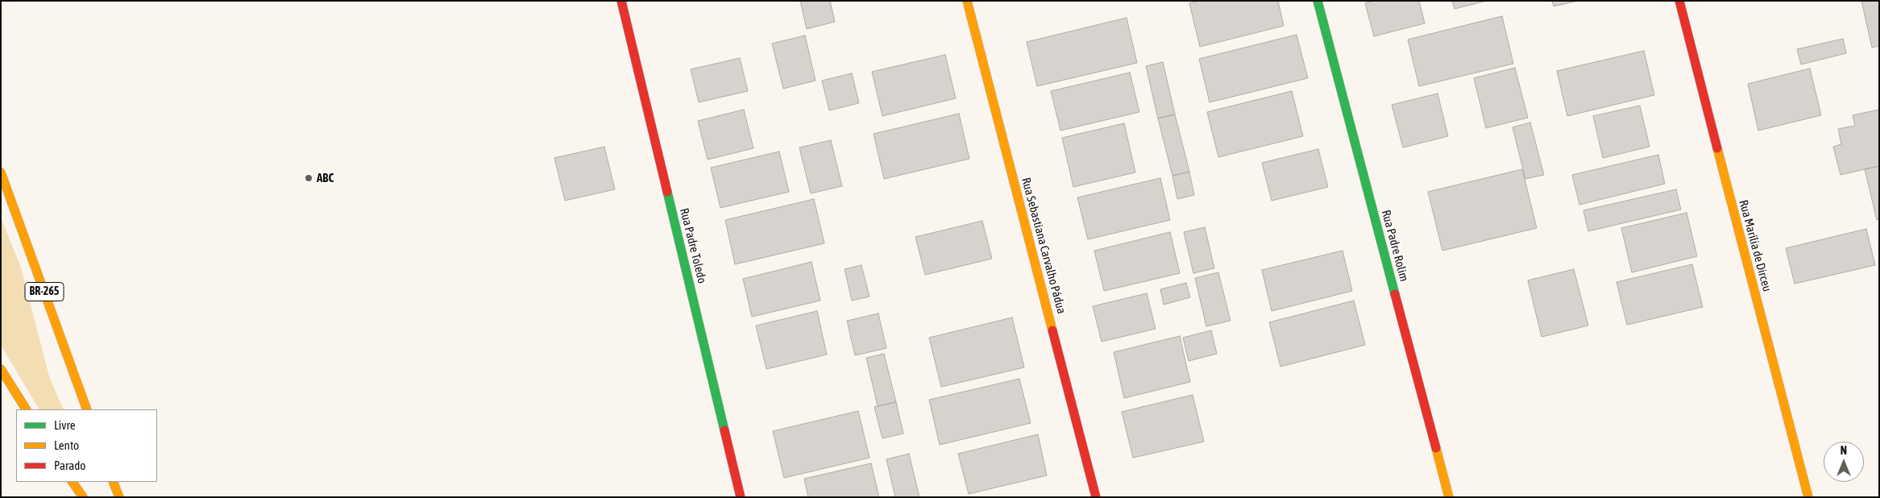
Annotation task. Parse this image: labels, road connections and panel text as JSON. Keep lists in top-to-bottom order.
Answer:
{
  "streets": {
    "street": [
      "Rua Padre Toledo",
      "Rua Sebastiana Carvalho Pádua",
      "Rua Padre Rolim",
      "Rua Marília de Dirceu",
      "BR-265"
    ]
  },
  "places": ["ABC"],
  "legend": ["Livre", "Lento", "Parado"],
  "north": "top"
}
